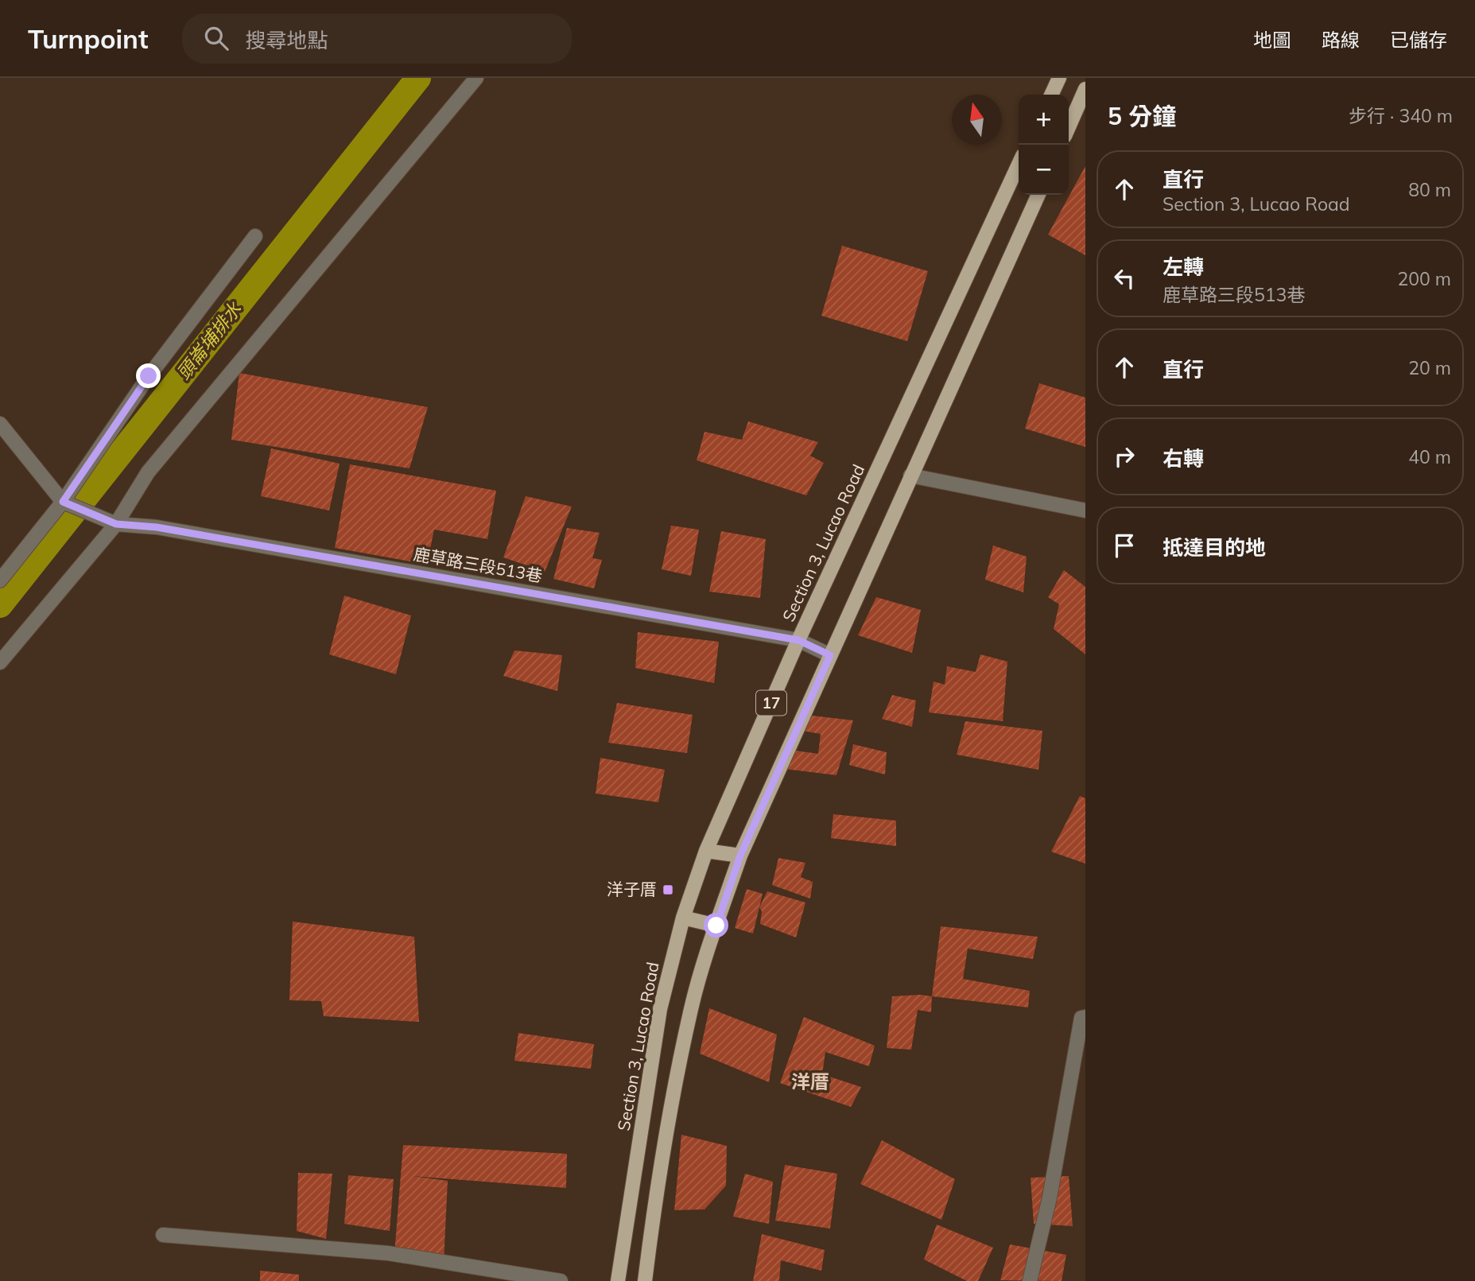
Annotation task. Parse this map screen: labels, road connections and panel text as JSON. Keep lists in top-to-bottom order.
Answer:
{
  "streets": {
    "main road": ["Section 3, Lucao Road", "17"],
    "lane": ["鹿草路三段513巷"]
  },
  "crossings": [
    ["Section 3, Lucao Road", "鹿草路三段513巷"],
    ["鹿草路三段513巷", "17"]
  ],
  "districts": ["洋厝"],
  "water": ["頭崙埔排水"],
  "places": {
    "transit": ["洋子厝"]
  },
  "north": "top",
  "page": {
    "header": "Turnpoint",
    "search": "搜尋地點",
    "nav": ["地圖", "路線", "已儲存"],
    "heading": ["5 分鐘", "步行 · 340 m"],
    "map_buttons": ["+", "−"],
    "list": [
      ["直行", "Section 3, Lucao Road", "80 m"],
      ["左轉", "鹿草路三段513巷", "200 m"],
      ["直行", "20 m"],
      ["右轉", "40 m"],
      "抵達目的地"
    ]
  }
}
